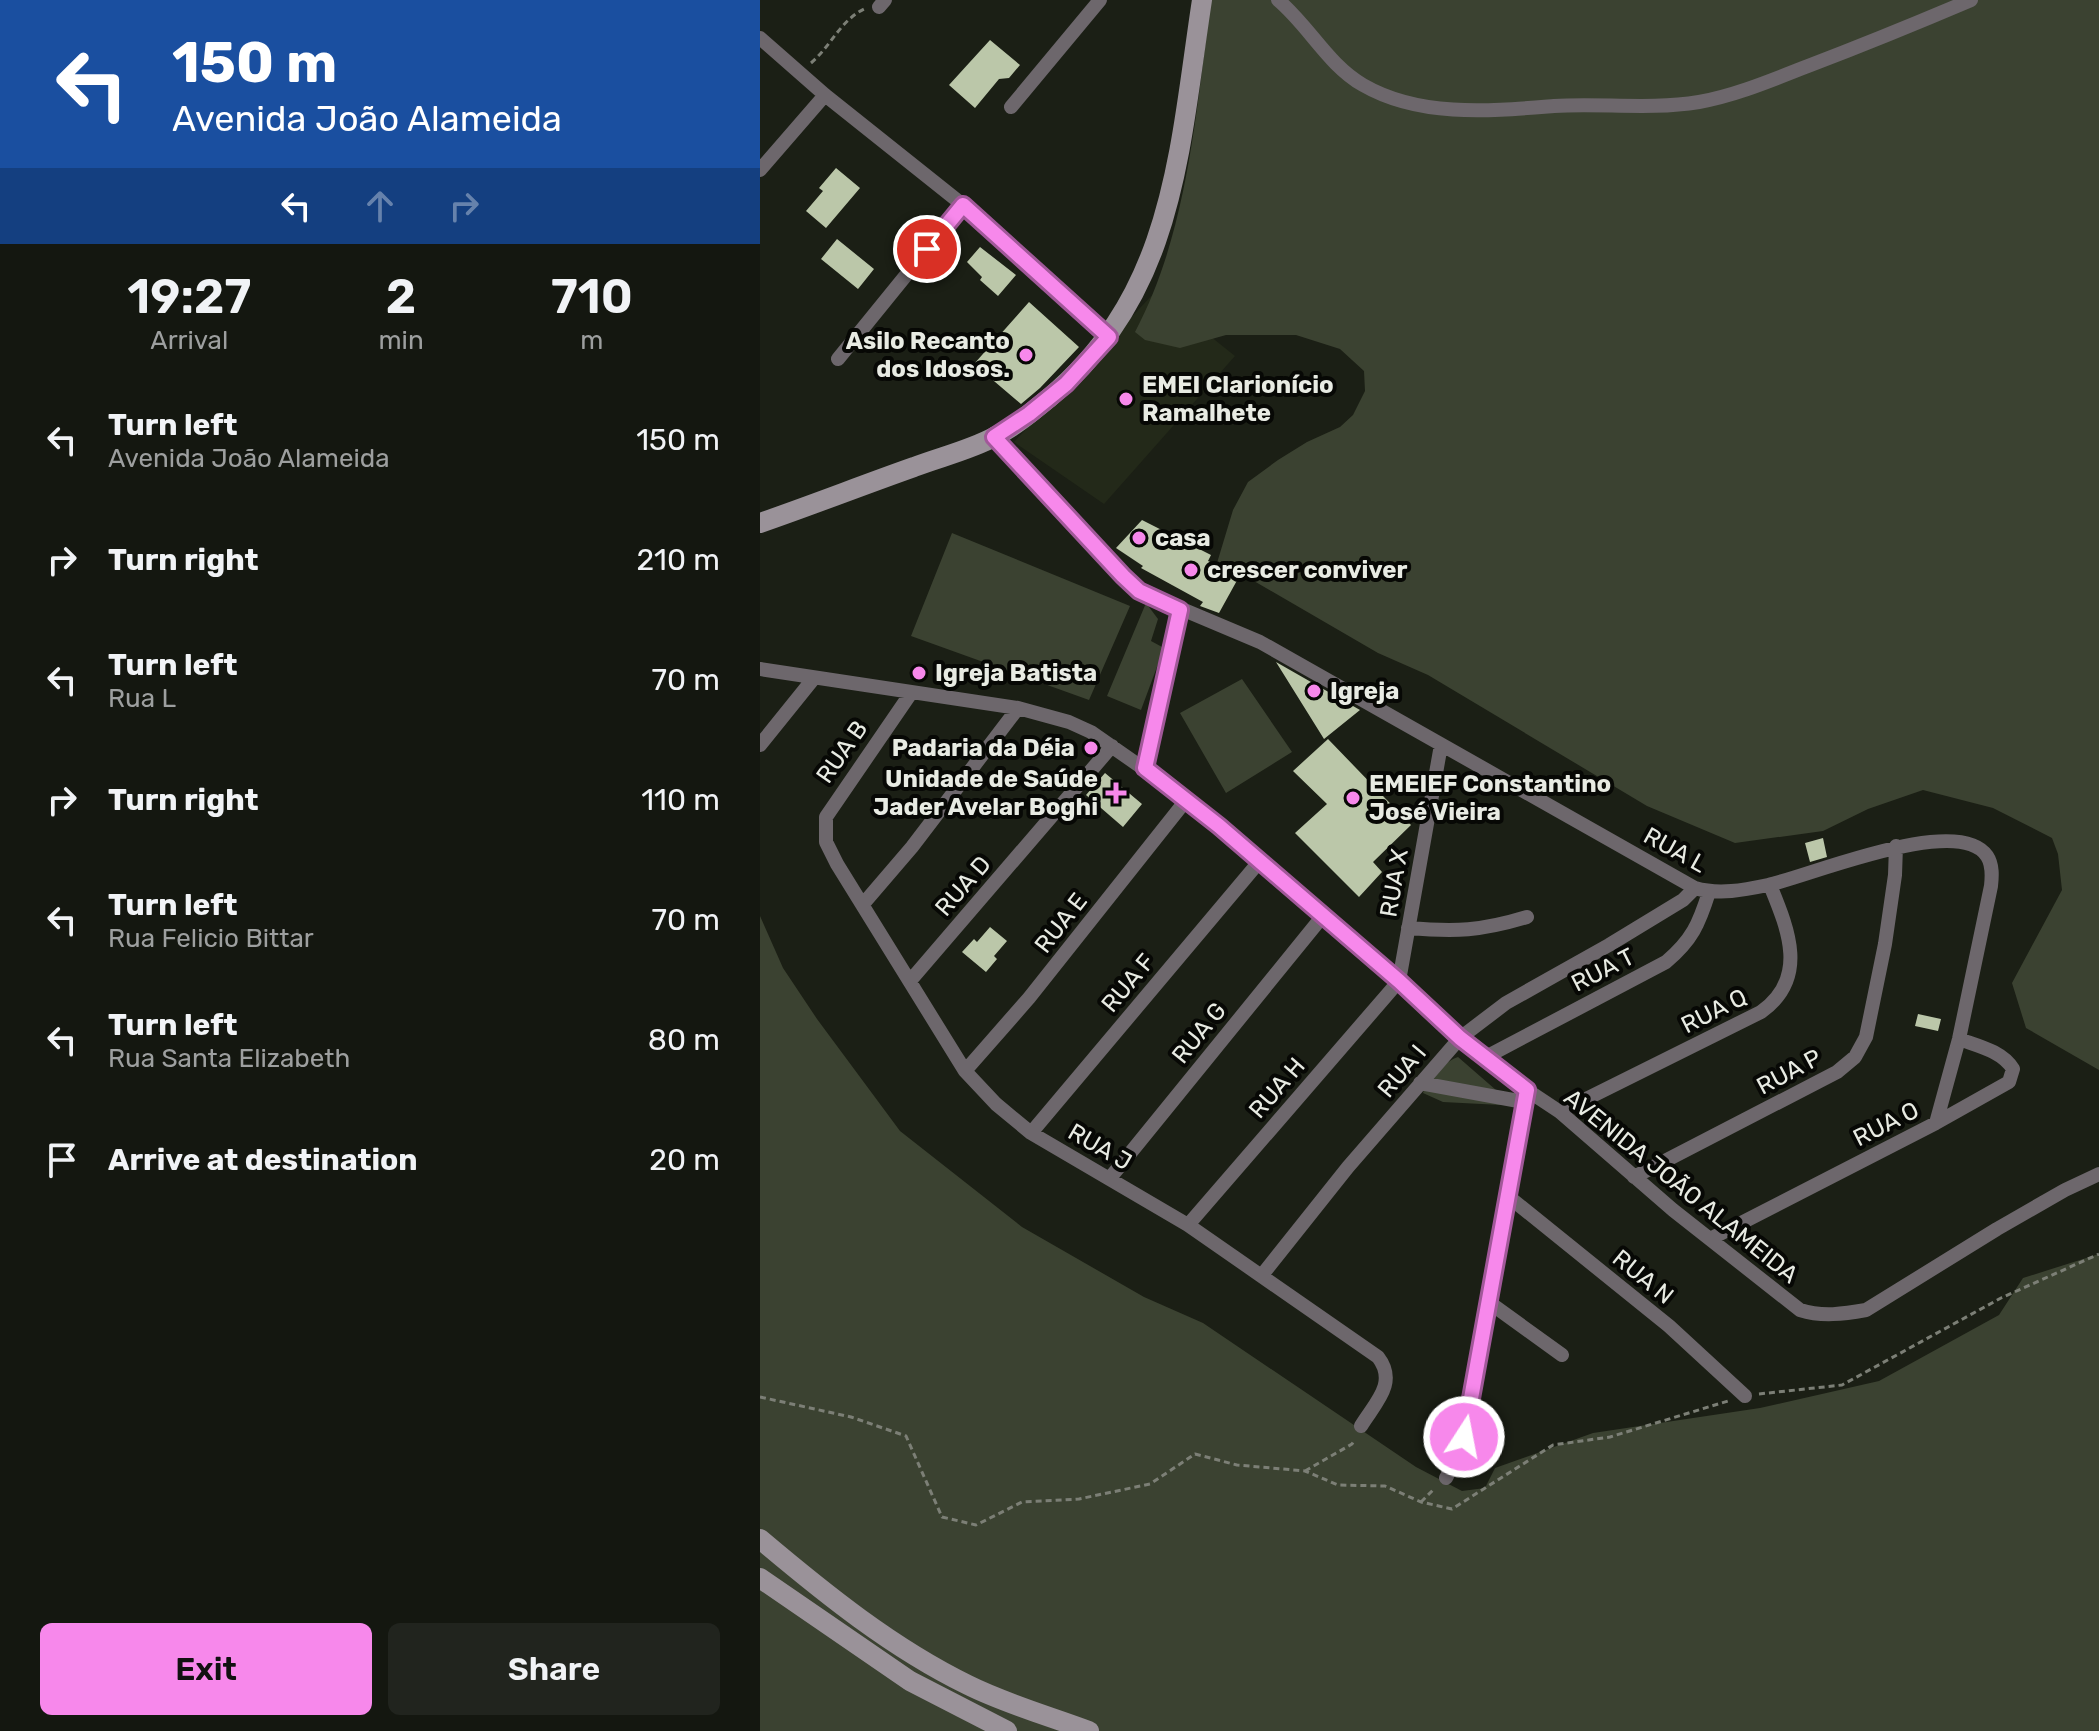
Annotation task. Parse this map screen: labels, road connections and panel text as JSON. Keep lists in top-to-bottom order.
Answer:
{
  "streets": {
    "street": [
      "RUA B",
      "RUA L",
      "RUA X",
      "RUA D",
      "RUA E",
      "RUA T",
      "RUA F",
      "RUA Q",
      "RUA G",
      "RUA I",
      "RUA P",
      "RUA H",
      "RUA O",
      "RUA J",
      "AVENIDA JOÃO ALAMEIDA",
      "RUA N"
    ]
  },
  "crossings": [
    ["RUA B", "RUA J"],
    ["RUA B", "AVENIDA JOÃO ALAMEIDA"],
    ["RUA L", "RUA X"],
    ["RUA L", "RUA T"],
    ["RUA L", "RUA Q"],
    ["RUA L", "RUA I"],
    ["RUA L", "RUA P"],
    ["RUA L", "RUA O"],
    ["RUA X", "RUA H"],
    ["RUA X", "AVENIDA JOÃO ALAMEIDA"],
    ["RUA D", "RUA J"],
    ["RUA D", "AVENIDA JOÃO ALAMEIDA"],
    ["RUA E", "RUA J"],
    ["RUA E", "AVENIDA JOÃO ALAMEIDA"],
    ["RUA T", "RUA I"],
    ["RUA T", "AVENIDA JOÃO ALAMEIDA"],
    ["RUA F", "RUA J"],
    ["RUA F", "AVENIDA JOÃO ALAMEIDA"],
    ["RUA Q", "AVENIDA JOÃO ALAMEIDA"],
    ["RUA G", "RUA J"],
    ["RUA G", "AVENIDA JOÃO ALAMEIDA"],
    ["RUA I", "RUA J"],
    ["RUA I", "AVENIDA JOÃO ALAMEIDA"],
    ["RUA P", "AVENIDA JOÃO ALAMEIDA"],
    ["RUA H", "RUA J"],
    ["RUA H", "AVENIDA JOÃO ALAMEIDA"],
    ["RUA O", "AVENIDA JOÃO ALAMEIDA"]
  ],
  "places": {
    "other": [
      "Asilo Recanto dos Idosos.",
      "EMEI Clarionício Ramalhete",
      "casa",
      "crescer conviver",
      "Igreja Batista",
      "Igreja",
      "Padaria da Déia",
      "EMEIEF Constantino José Vieira"
    ],
    "health": ["Unidade de Saúde Jader Avelar Boghi"]
  },
  "page": {
    "turn": ["150 m", "Avenida João Alameida"],
    "eta": [
      "19:27",
      "Arrival",
      "2",
      "min",
      "710",
      "m"
    ],
    "list": [
      {
        "name": "Turn left",
        "note": "Avenida João Alameida",
        "value": "150 m"
      },
      {
        "name": "Turn right",
        "value": "210 m"
      },
      {
        "name": "Turn left",
        "note": "Rua L",
        "value": "70 m"
      },
      {
        "name": "Turn right",
        "value": "110 m"
      },
      {
        "name": "Turn left",
        "note": "Rua Felicio Bittar",
        "value": "70 m"
      },
      {
        "name": "Turn left",
        "note": "Rua Santa Elizabeth",
        "value": "80 m"
      },
      {
        "name": "Arrive at destination",
        "value": "20 m"
      }
    ],
    "buttons": ["Exit", "Share"]
  }
}
